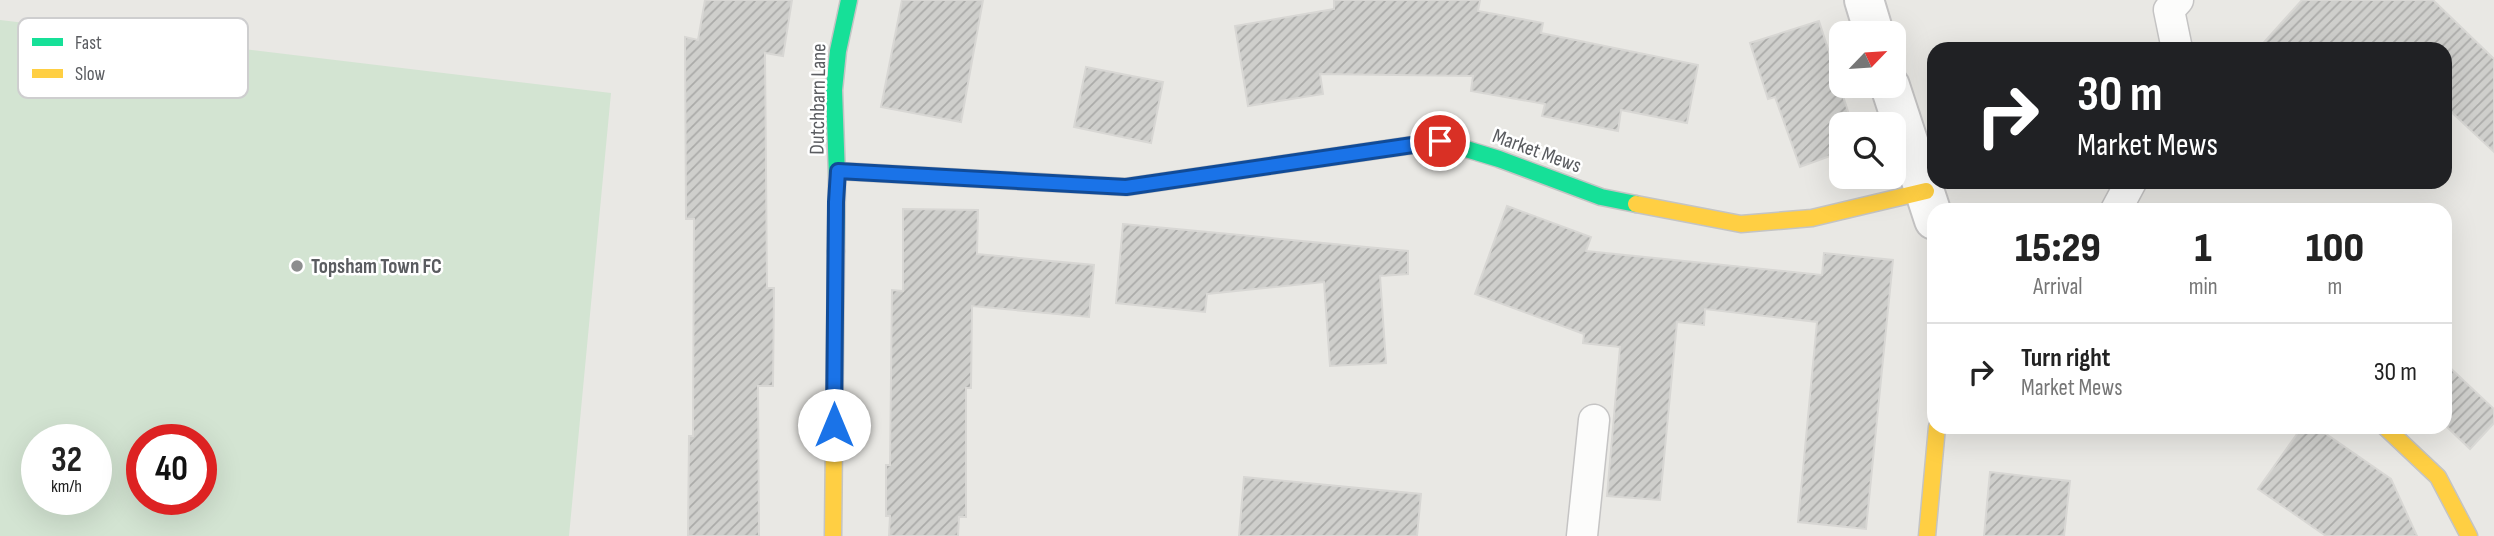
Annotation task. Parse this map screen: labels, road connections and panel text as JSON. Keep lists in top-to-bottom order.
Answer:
{
  "streets": {
    "street": ["Dutchbarn Lane", "Market Mews"]
  },
  "crossings": [
    ["Dutchbarn Lane", "Market Mews"]
  ],
  "places": ["Topsham Town FC"],
  "legend": ["Fast", "Slow"],
  "north": "top right",
  "page": {
    "turn": ["30 m", "Market Mews"],
    "eta": [
      "15:29",
      "Arrival",
      "1",
      "min",
      "100",
      "m"
    ],
    "list": [
      {
        "name": "Turn right",
        "note": "Market Mews",
        "value": "30 m"
      }
    ],
    "speed": "32 km/h",
    "limit": "40"
  }
}
